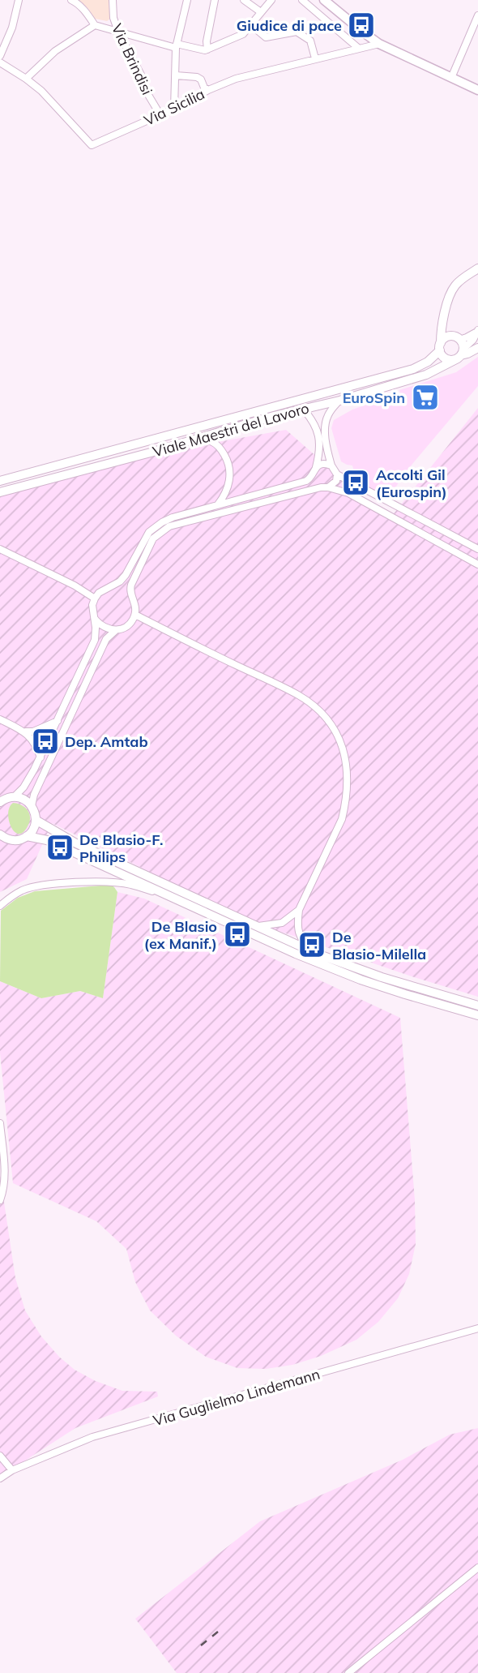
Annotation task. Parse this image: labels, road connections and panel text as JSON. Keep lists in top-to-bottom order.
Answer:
{
  "streets": {
    "street": [
      "Via Brindisi",
      "Via Sicilia",
      "Viale Maestri del Lavoro",
      "Via Guglielmo Lindemann"
    ]
  },
  "crossings": [
    ["Via Brindisi", "Via Sicilia"]
  ],
  "places": {
    "bus stop": [
      "Giudice di pace",
      "Accolti Gil (Eurospin)",
      "Dep. Amtab",
      "De Blasio-F. Philips",
      "De Blasio (ex Manif.)",
      "De Blasio-Milella"
    ],
    "supermarket": ["EuroSpin"]
  }
}
